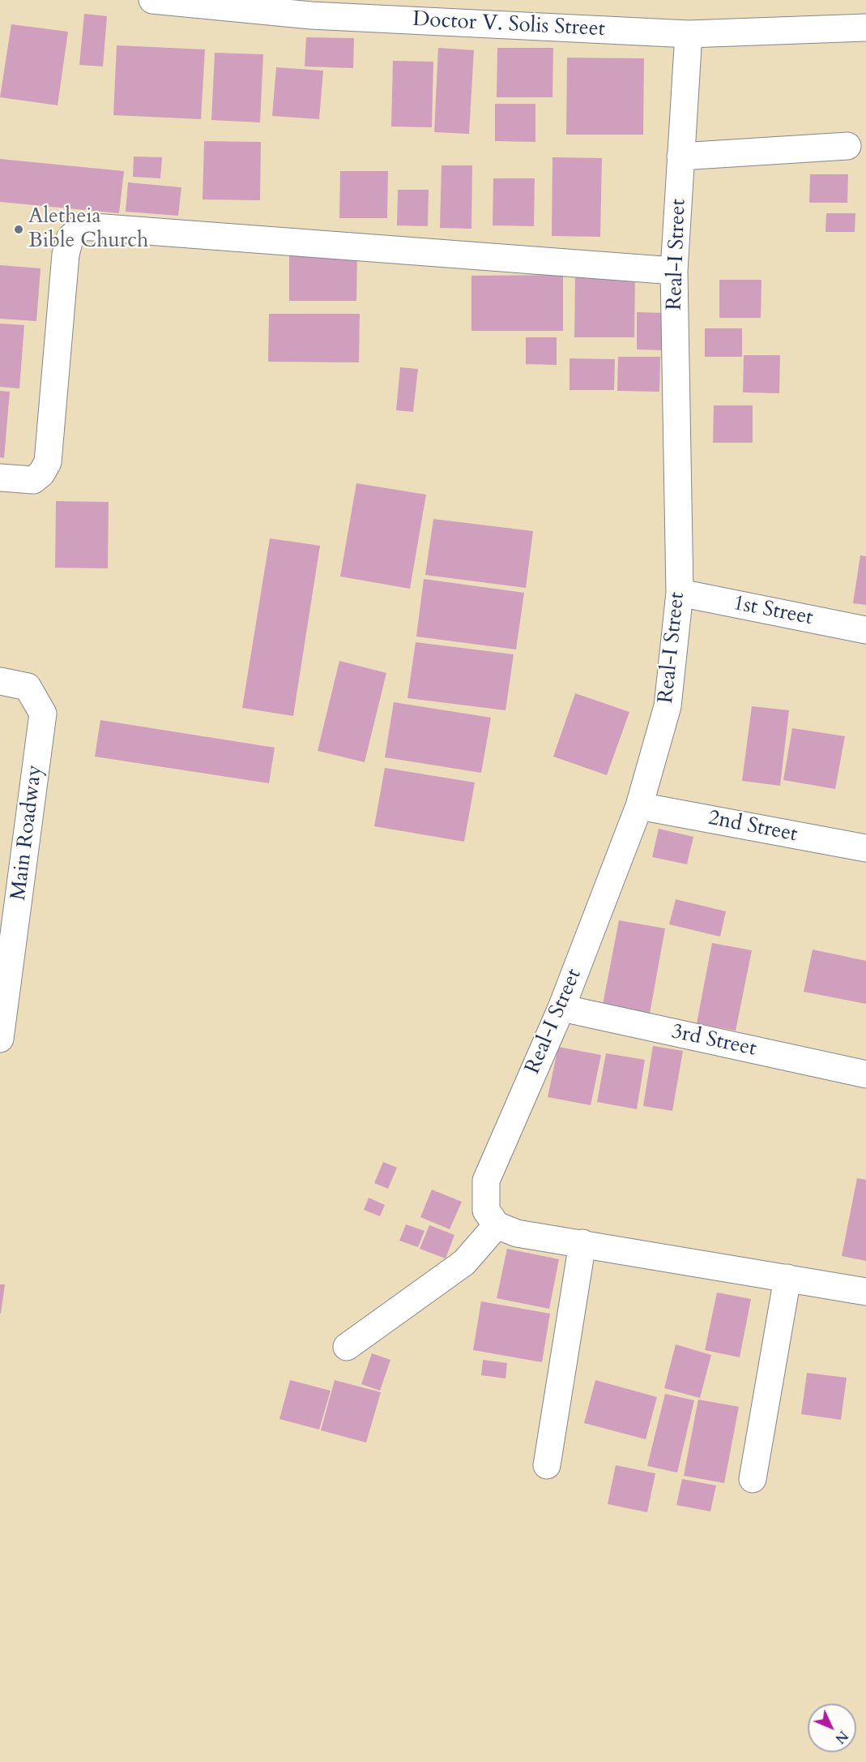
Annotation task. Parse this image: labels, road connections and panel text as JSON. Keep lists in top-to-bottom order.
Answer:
{
  "streets": {
    "street": [
      "Doctor V. Solis Street",
      "Real-I Street",
      "1st Street",
      "2nd Street",
      "Main Roadway",
      "3rd Street"
    ]
  },
  "crossings": [
    ["Doctor V. Solis Street", "Real-I Street"],
    ["Real-I Street", "1st Street"],
    ["Real-I Street", "2nd Street"],
    ["Real-I Street", "3rd Street"]
  ],
  "places": ["Aletheia Bible Church"],
  "north": "bottom right"
}
